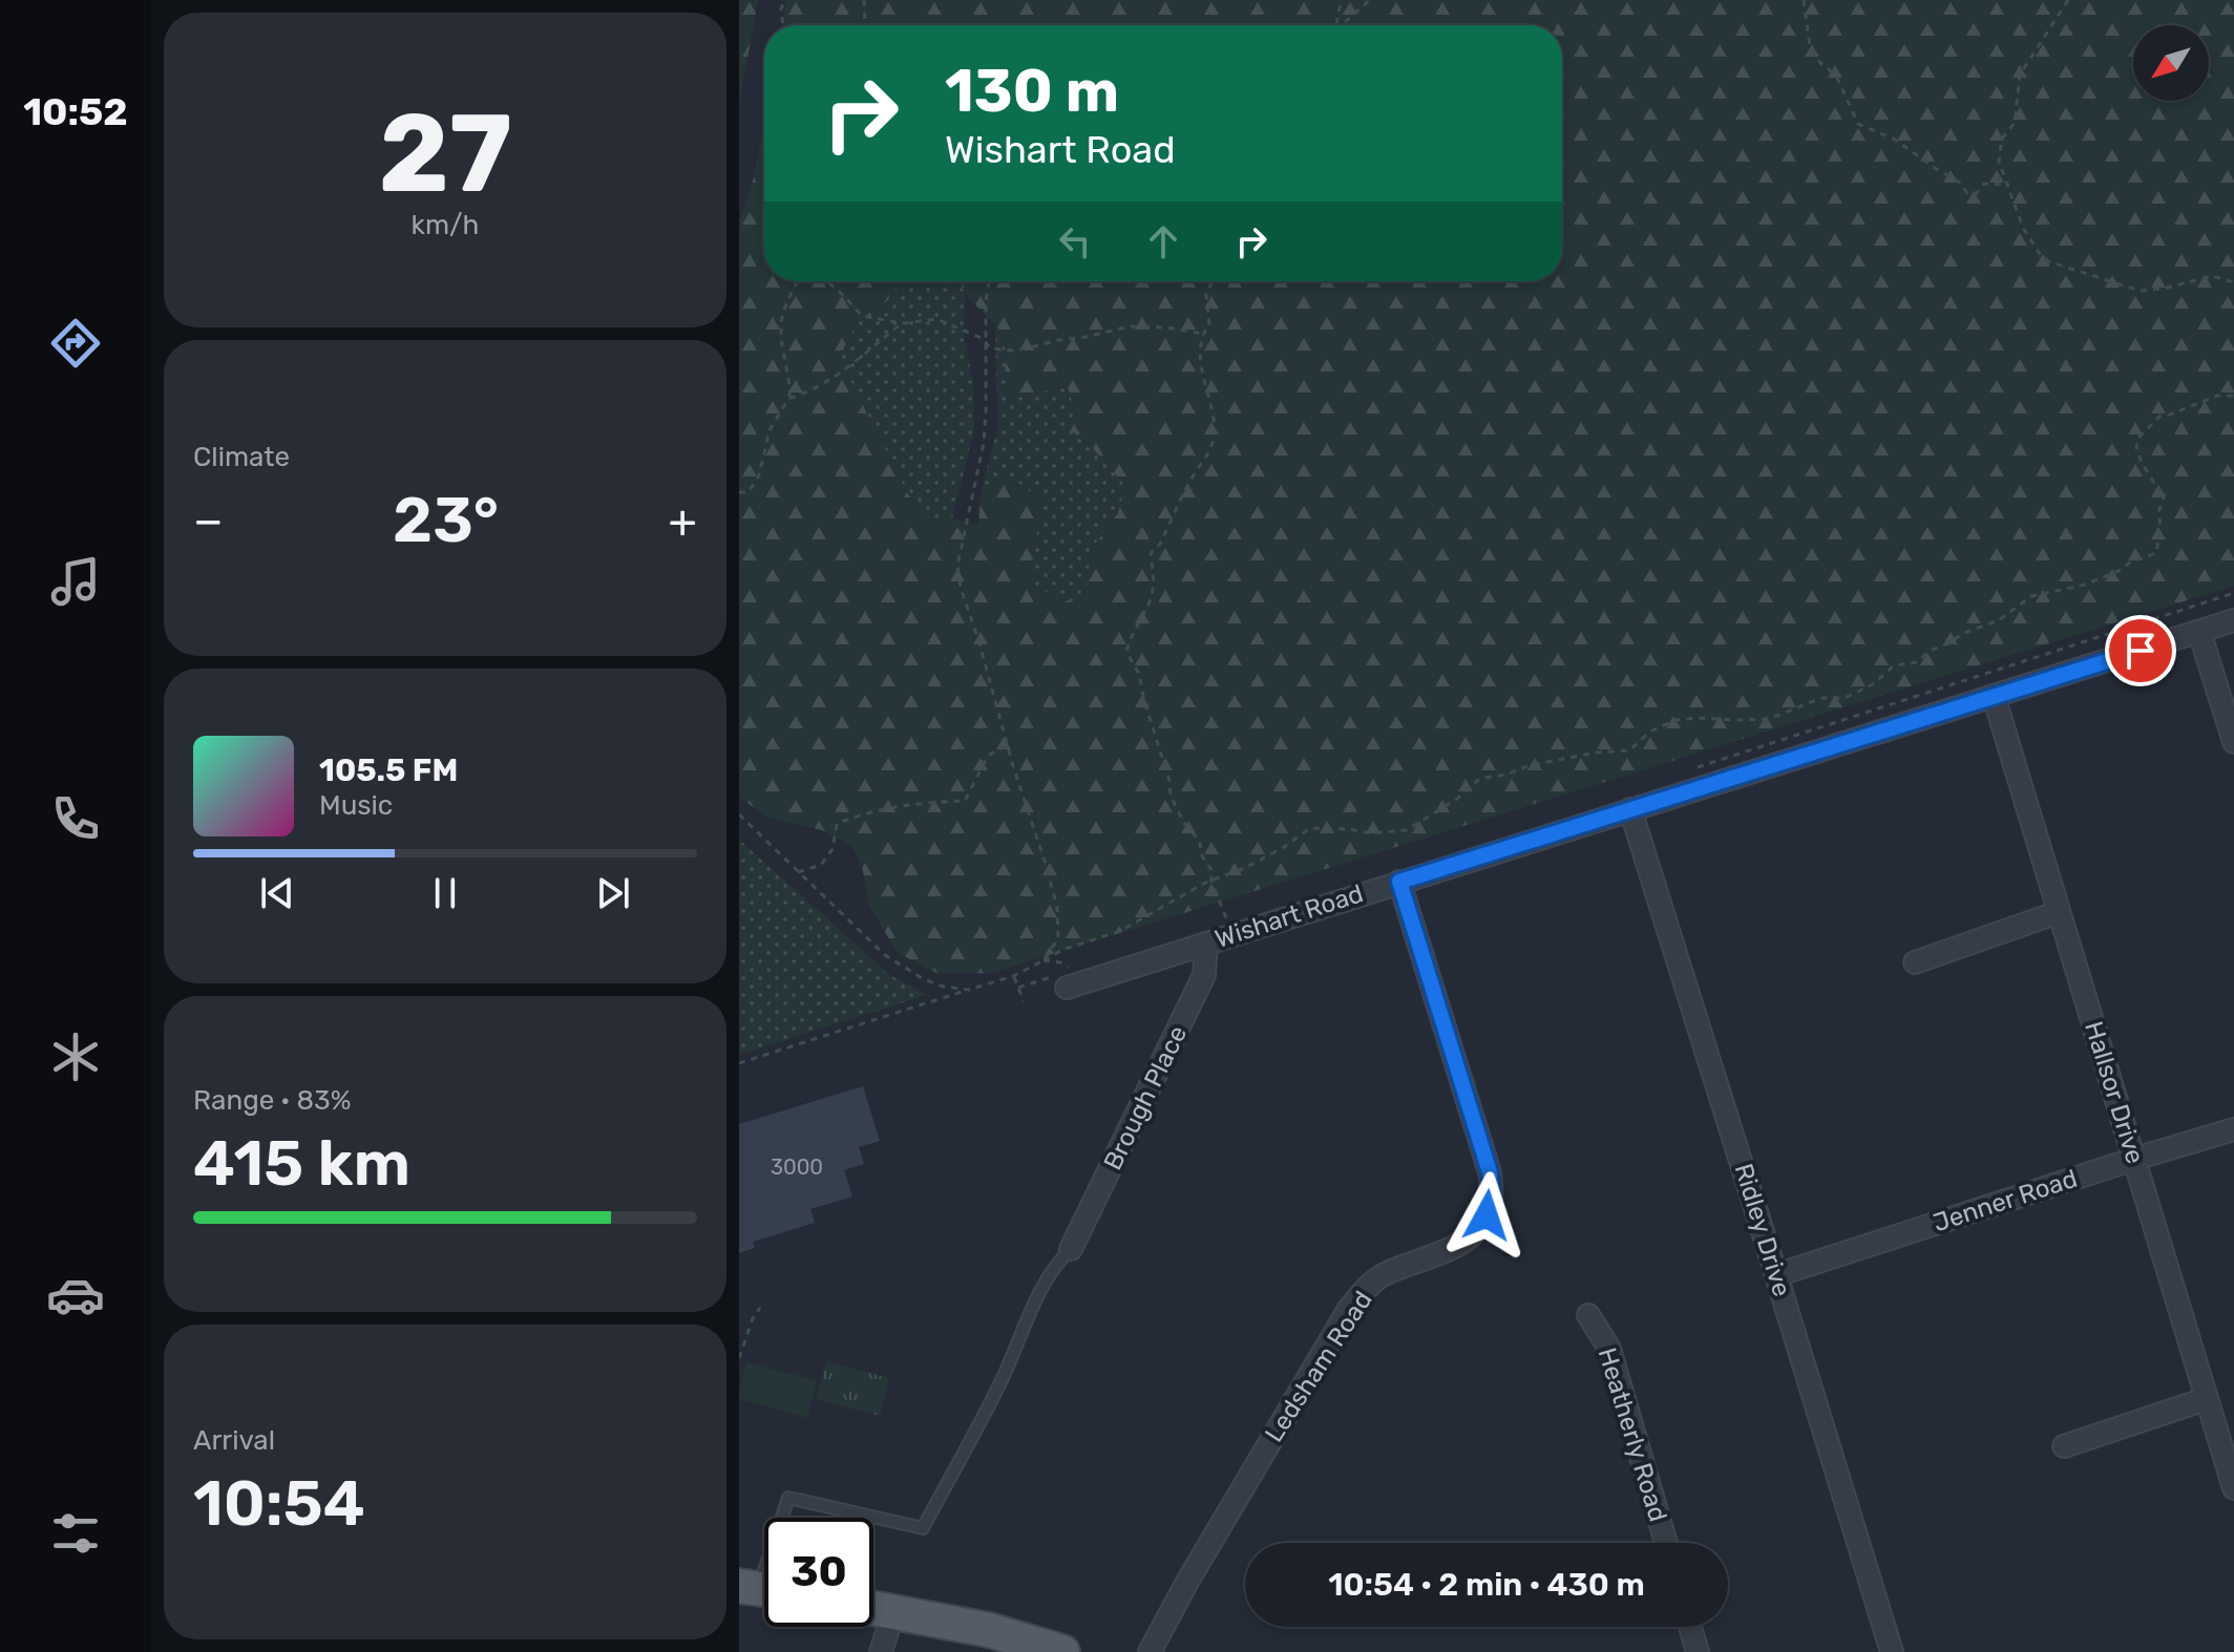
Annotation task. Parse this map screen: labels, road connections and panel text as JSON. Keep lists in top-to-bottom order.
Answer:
{
  "streets": {
    "street": [
      "Wishart Road",
      "Hallsor Drive",
      "Brough Place",
      "Jenner Road",
      "Ridley Drive",
      "Ledsham Road",
      "Heatherly Road"
    ]
  },
  "crossings": [
    ["Wishart Road", "Hallsor Drive"],
    ["Wishart Road", "Brough Place"],
    ["Wishart Road", "Ridley Drive"],
    ["Wishart Road", "Ledsham Road"],
    ["Hallsor Drive", "Jenner Road"],
    ["Jenner Road", "Ridley Drive"]
  ],
  "house_numbers": ["3000"],
  "north": "bottom left",
  "page": {
    "tabs": "10:52",
    "tile": [
      ["27", "km/h"],
      "Climate",
      ["Range · 83%", "415 km"],
      ["Arrival", "10:54"]
    ],
    "turn": ["130 m", "Wishart Road"],
    "heat": ["−", "23°", "+"],
    "song": ["105.5 FM", "Music"],
    "limit": "30",
    "trip": "10:54 · 2 min · 430 m"
  }
}
